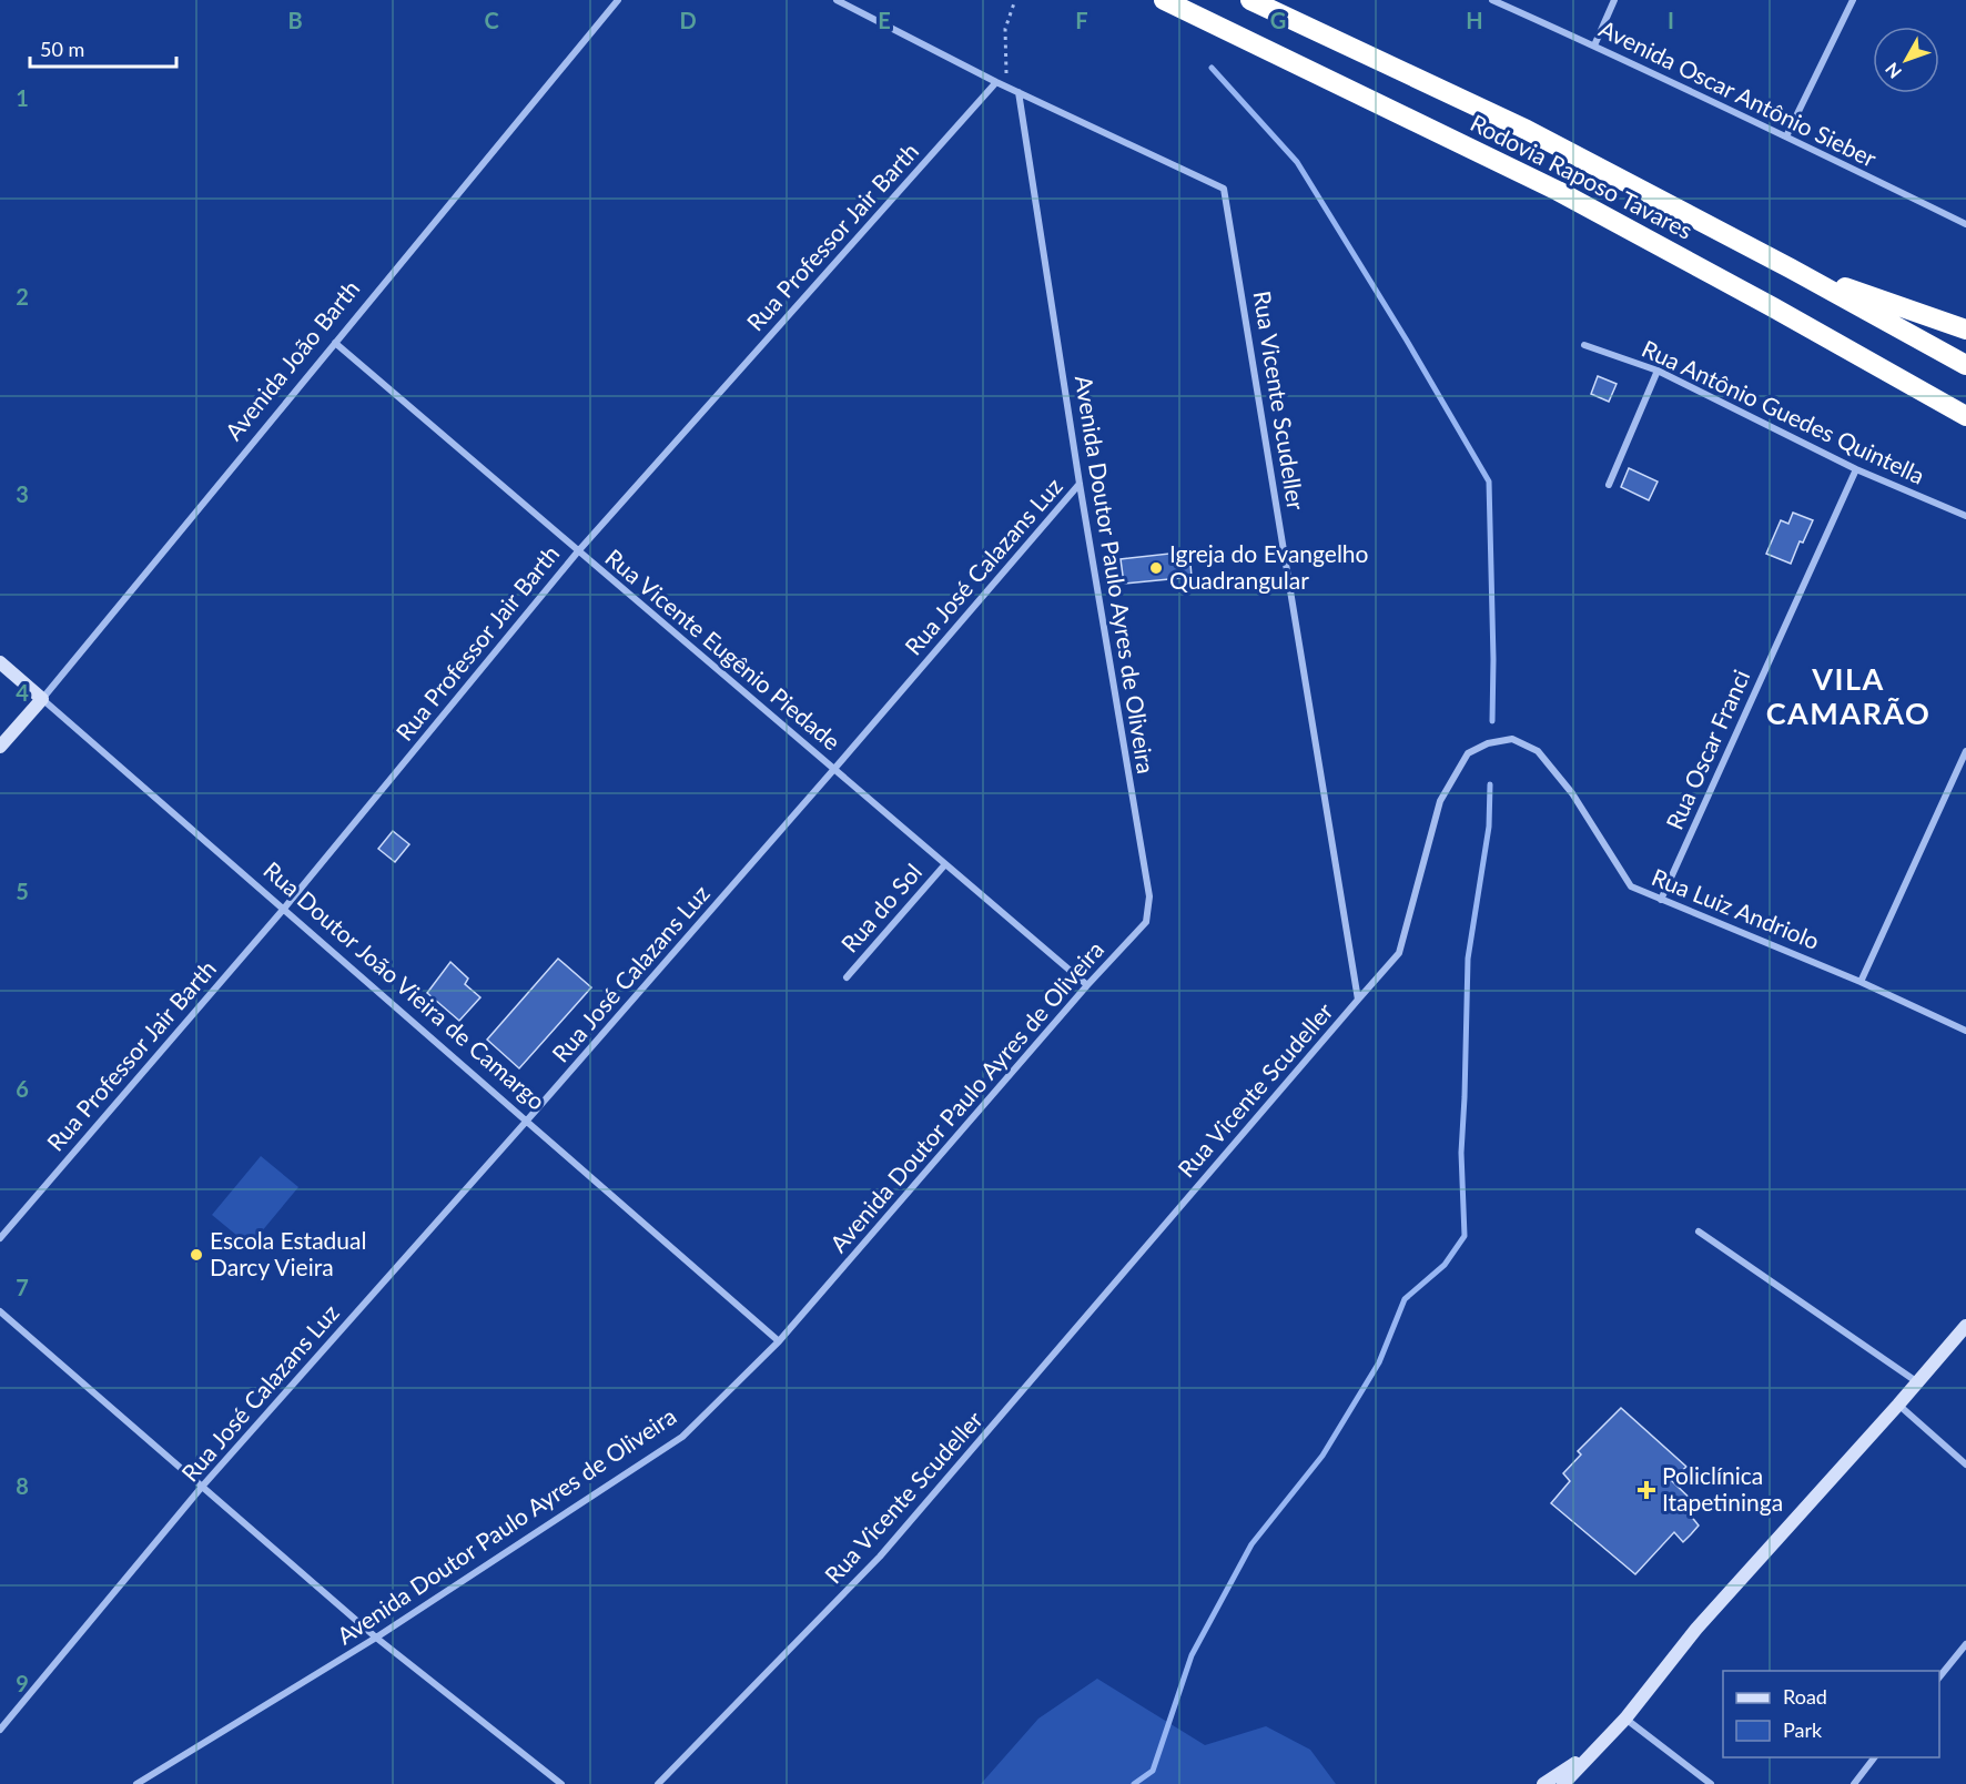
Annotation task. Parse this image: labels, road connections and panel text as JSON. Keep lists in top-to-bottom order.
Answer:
{
  "streets": {
    "highway": ["Rodovia Raposo Tavares"],
    "main road": ["Avenida João Barth", "Rua Doutor João Vieira de Camargo"],
    "street": [
      "Avenida Oscar Antônio Sieber",
      "Rua Professor Jair Barth",
      "Rua Vicente Scudeller",
      "Rua Antônio Guedes Quintella",
      "Rua José Calazans Luz",
      "Avenida Doutor Paulo Ayres de Oliveira",
      "Rua Vicente Eugênio Piedade",
      "Rua Oscar Franci",
      "Rua do Sol",
      "Rua Luiz Andriolo"
    ]
  },
  "crossings": [
    ["Rua Professor Jair Barth", "Rua Vicente Eugênio Piedade"],
    ["Rua Professor Jair Barth", "Rua Doutor João Vieira de Camargo"],
    ["Avenida João Barth", "Rua Vicente Eugênio Piedade"],
    ["Avenida João Barth", "Rua Doutor João Vieira de Camargo"],
    ["Rua Vicente Scudeller", "Avenida Doutor Paulo Ayres de Oliveira"],
    ["Rua Vicente Scudeller", "Rua Luiz Andriolo"],
    ["Rua Antônio Guedes Quintella", "Rua Oscar Franci"],
    ["Rua José Calazans Luz", "Avenida Doutor Paulo Ayres de Oliveira"],
    ["Rua José Calazans Luz", "Rua Vicente Eugênio Piedade"],
    ["Rua José Calazans Luz", "Rua Doutor João Vieira de Camargo"],
    ["Avenida Doutor Paulo Ayres de Oliveira", "Rua Vicente Eugênio Piedade"],
    ["Avenida Doutor Paulo Ayres de Oliveira", "Rua Doutor João Vieira de Camargo"],
    ["Rua Vicente Eugênio Piedade", "Rua do Sol"],
    ["Rua Oscar Franci", "Rua Luiz Andriolo"]
  ],
  "districts": ["VILA CAMARÃO"],
  "places": {
    "other": ["Igreja do Evangelho Quadrangular", "Escola Estadual Darcy Vieira"],
    "health": ["Policlínica Itapetininga"]
  },
  "legend": ["Road", "Park"],
  "scale_bar": "50 m",
  "north": "bottom left",
  "grid": {
    "columns": [
      "B",
      "C",
      "D",
      "E",
      "F",
      "G",
      "H",
      "I"
    ],
    "rows": [
      "1",
      "2",
      "3",
      "4",
      "5",
      "6",
      "7",
      "8",
      "9"
    ]
  }
}
